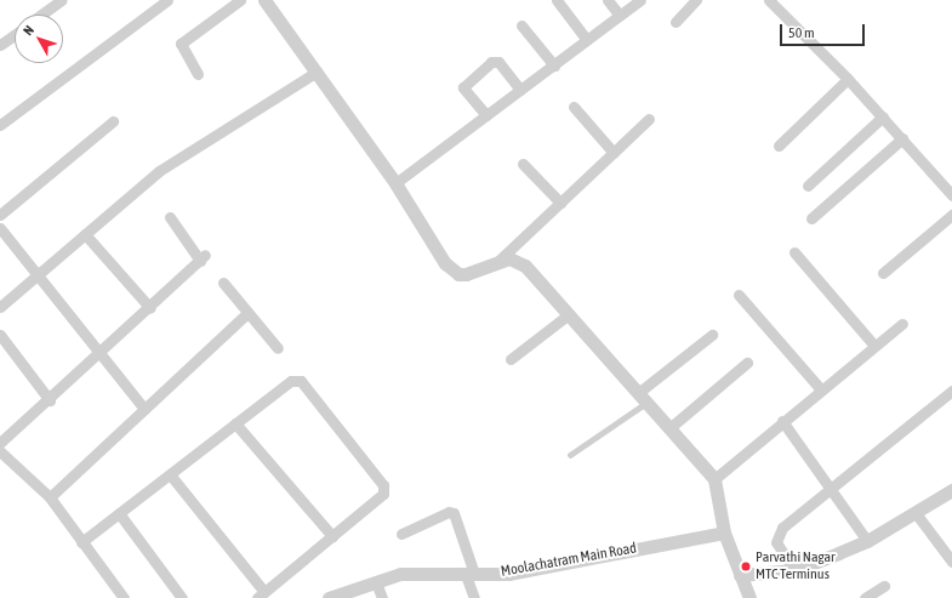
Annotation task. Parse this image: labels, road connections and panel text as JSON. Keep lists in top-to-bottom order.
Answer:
{
  "streets": {
    "street": ["Moolachatram Main Road"]
  },
  "places": ["Parvathi Nagar MTC Terminus"],
  "scale_bar": "50 m",
  "north": "top left"
}
